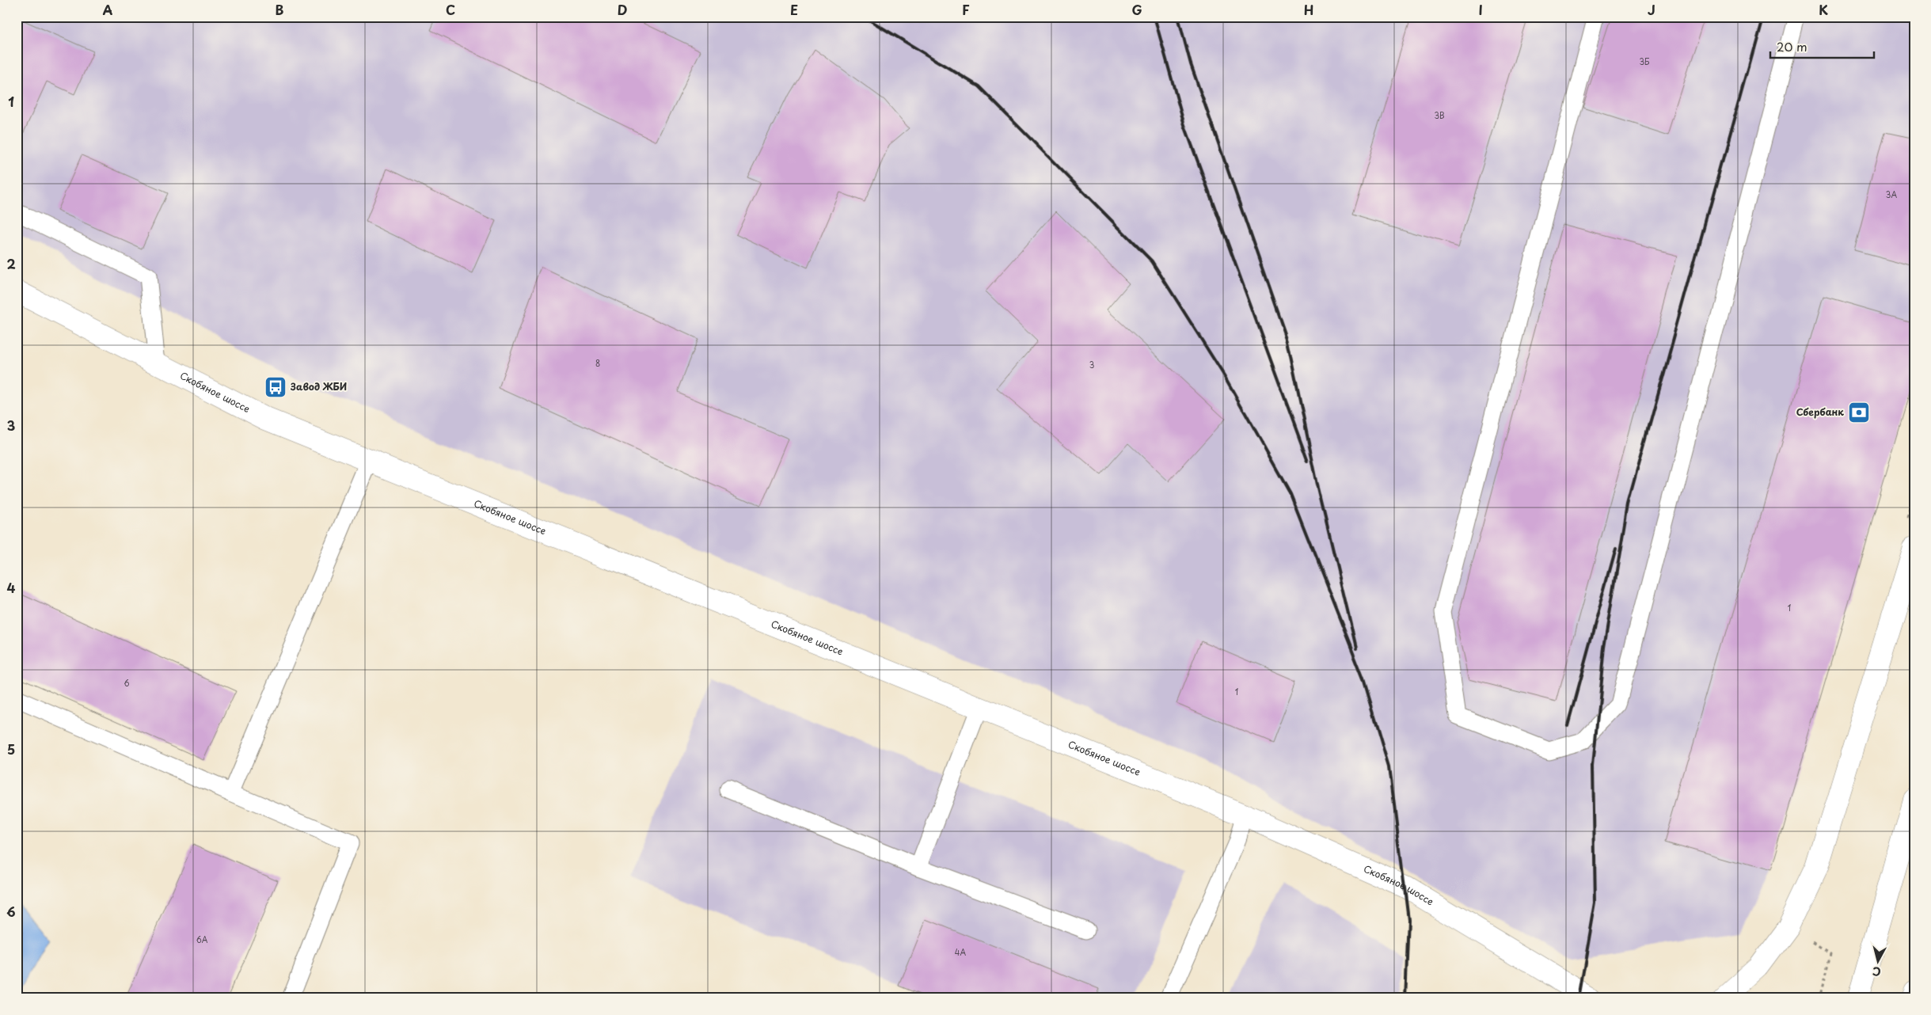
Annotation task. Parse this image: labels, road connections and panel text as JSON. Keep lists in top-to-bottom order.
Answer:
{
  "streets": {
    "main road": ["Скобяное шоссе"]
  },
  "places": {
    "bus stop": ["Завод ЖБИ"],
    "bank": ["Сбербанк"]
  },
  "house_numbers": [
    "3Б",
    "3В",
    "3А",
    "8",
    "3",
    "1",
    "6",
    "1",
    "6А",
    "4А"
  ],
  "scale_bar": "20 m",
  "north": "bottom",
  "grid": {
    "columns": [
      "A",
      "B",
      "C",
      "D",
      "E",
      "F",
      "G",
      "H",
      "I",
      "J",
      "K"
    ],
    "rows": [
      "1",
      "2",
      "3",
      "4",
      "5",
      "6"
    ]
  }
}
